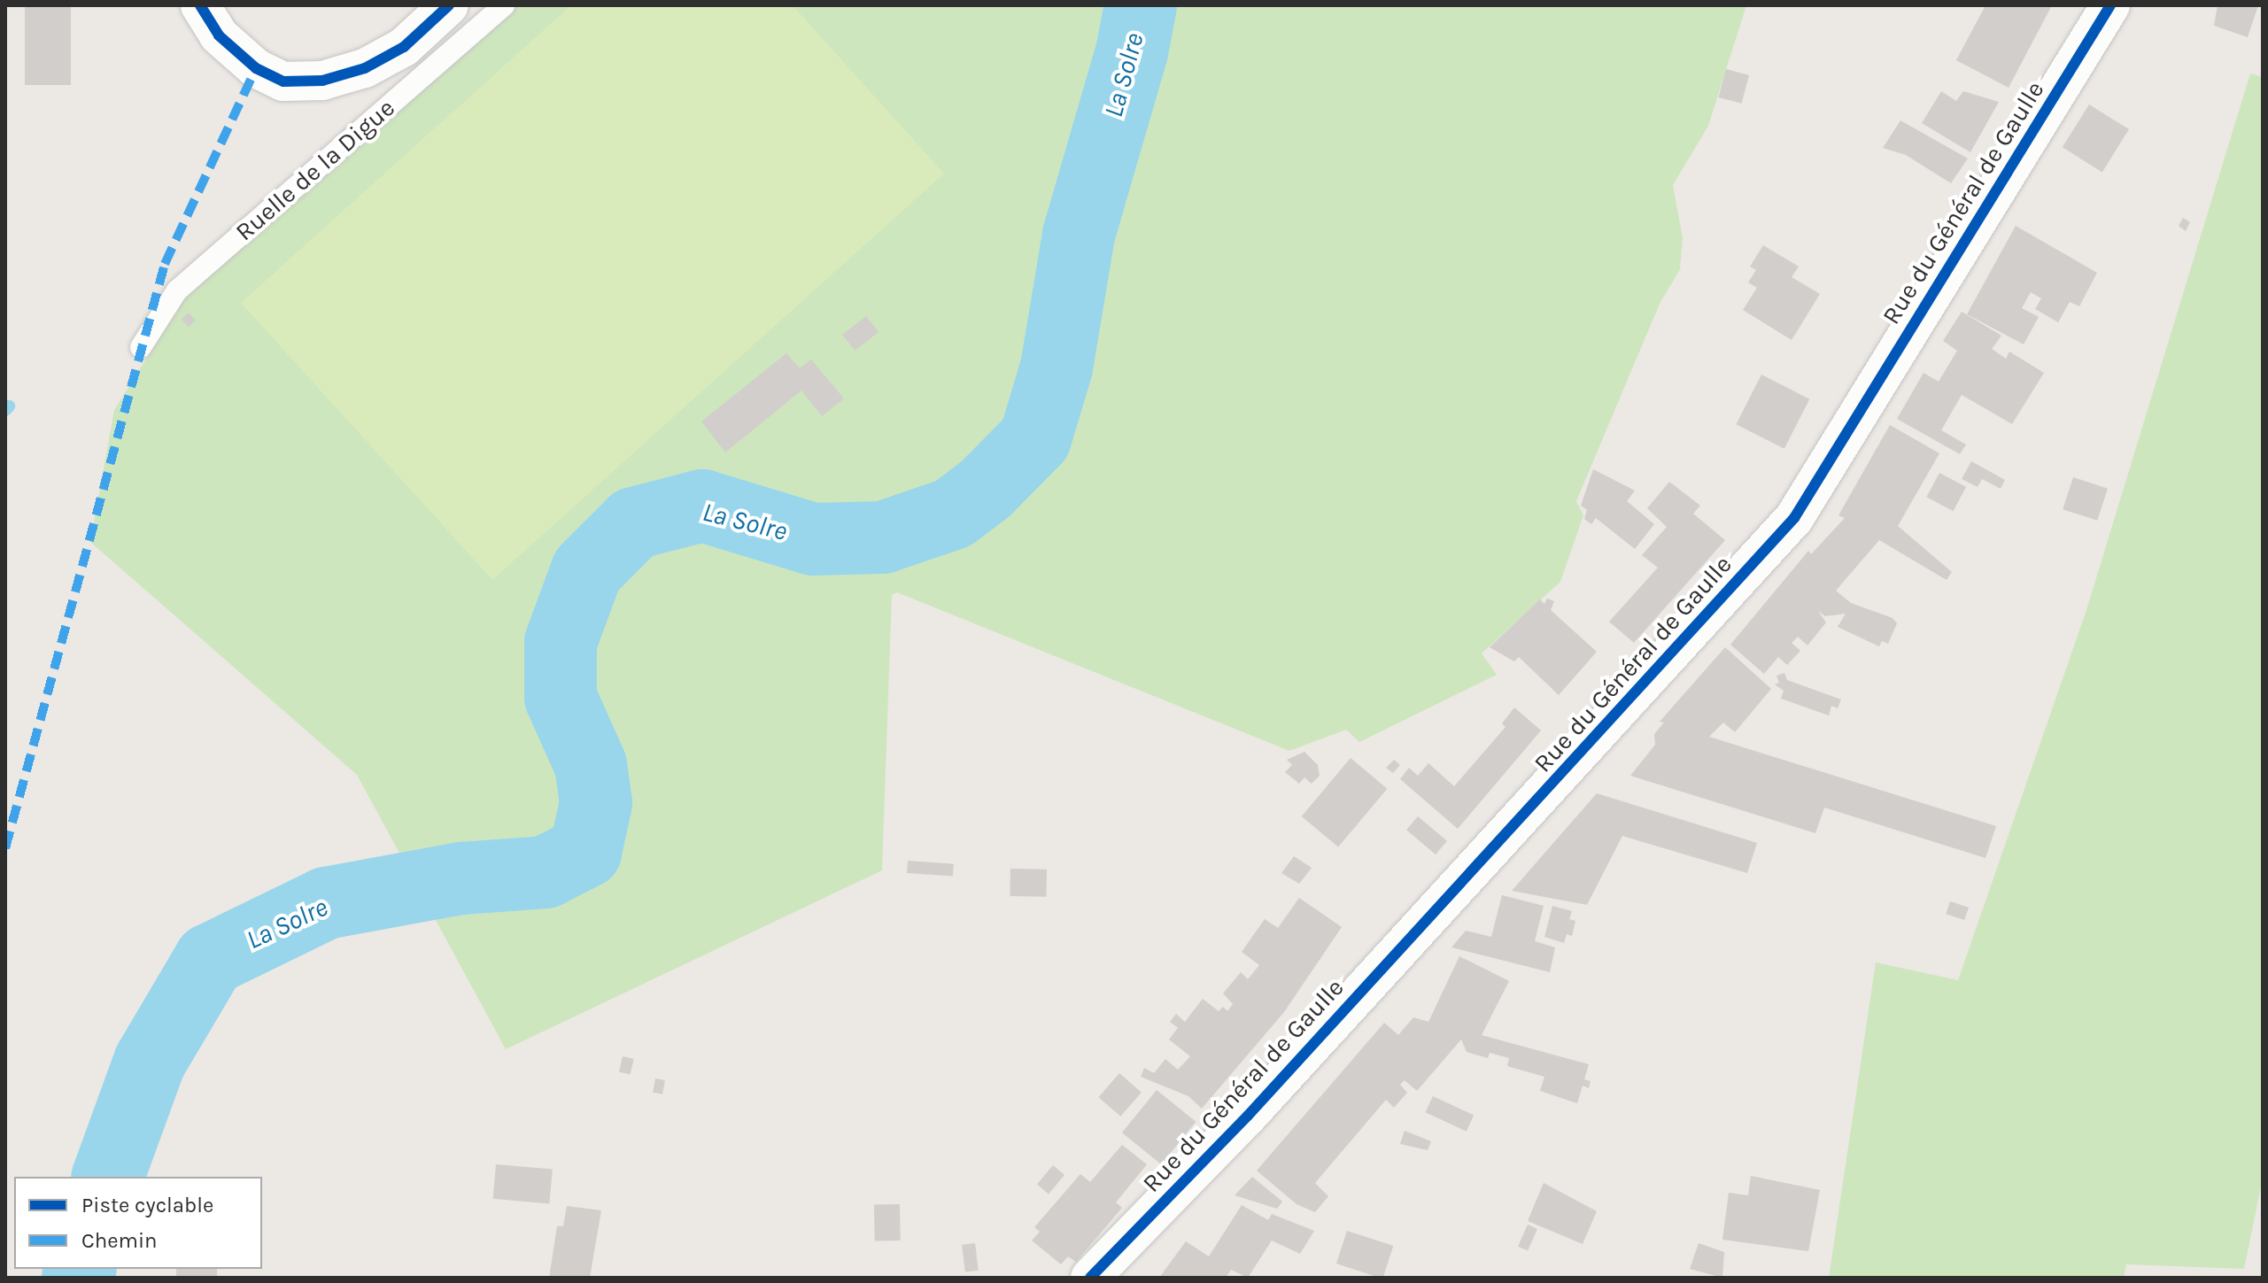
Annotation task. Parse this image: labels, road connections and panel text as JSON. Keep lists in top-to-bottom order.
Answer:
{
  "streets": {
    "street": ["Rue du Général de Gaulle"],
    "lane": ["Ruelle de la Digue"]
  },
  "water": ["La Solre"],
  "legend": ["Piste cyclable", "Chemin"]
}
